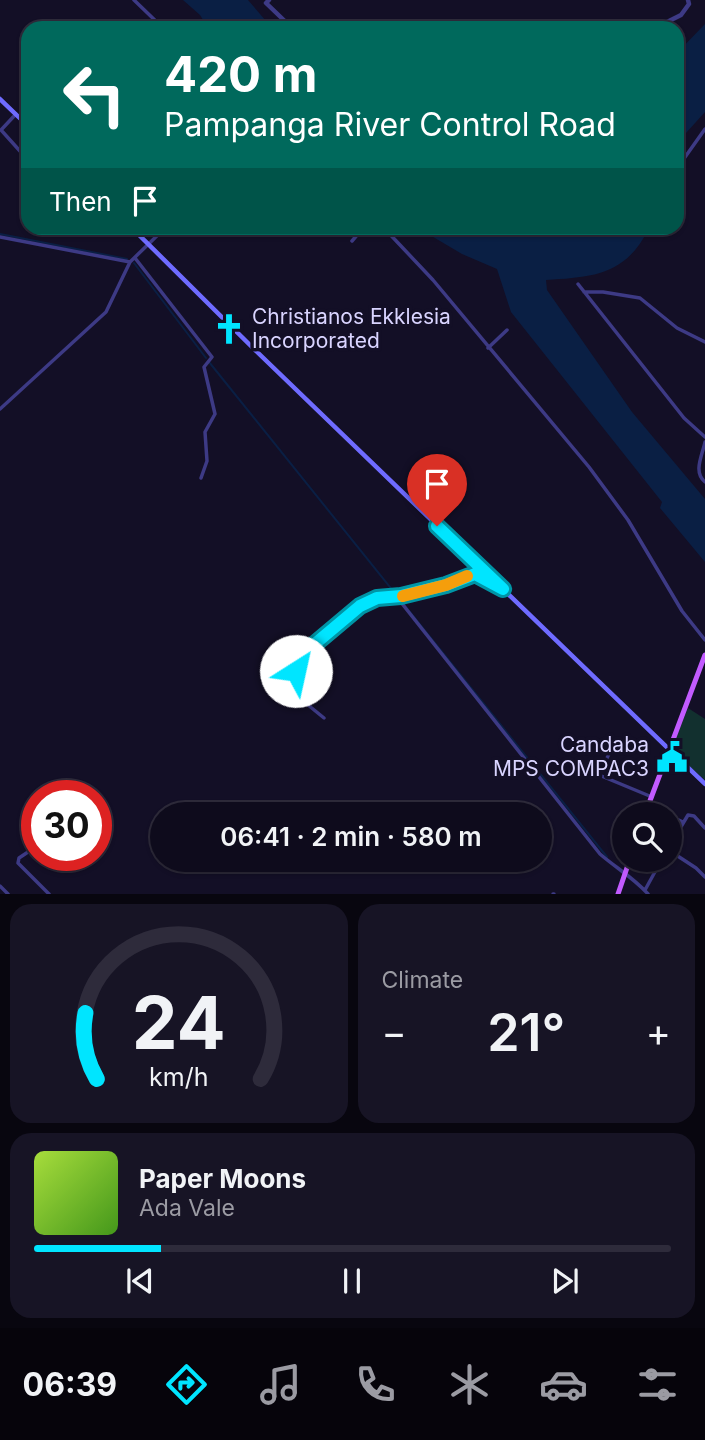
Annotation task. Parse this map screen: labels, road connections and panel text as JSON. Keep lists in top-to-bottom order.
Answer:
{
  "places": {
    "church": ["Christianos Ekklesia Incorporated"],
    "public building": ["Candaba MPS COMPAC3"]
  },
  "page": {
    "turn": ["420 m", "Pampanga River Control Road"],
    "then": "Then",
    "limit": "30",
    "trip": "06:41 · 2 min · 580 m",
    "tile": "Climate",
    "heat": ["−", "21°", "+"],
    "song": ["Paper Moons", "Ada Vale"],
    "tabs": "06:39",
    "gauge": ["24", "km/h"]
  }
}
